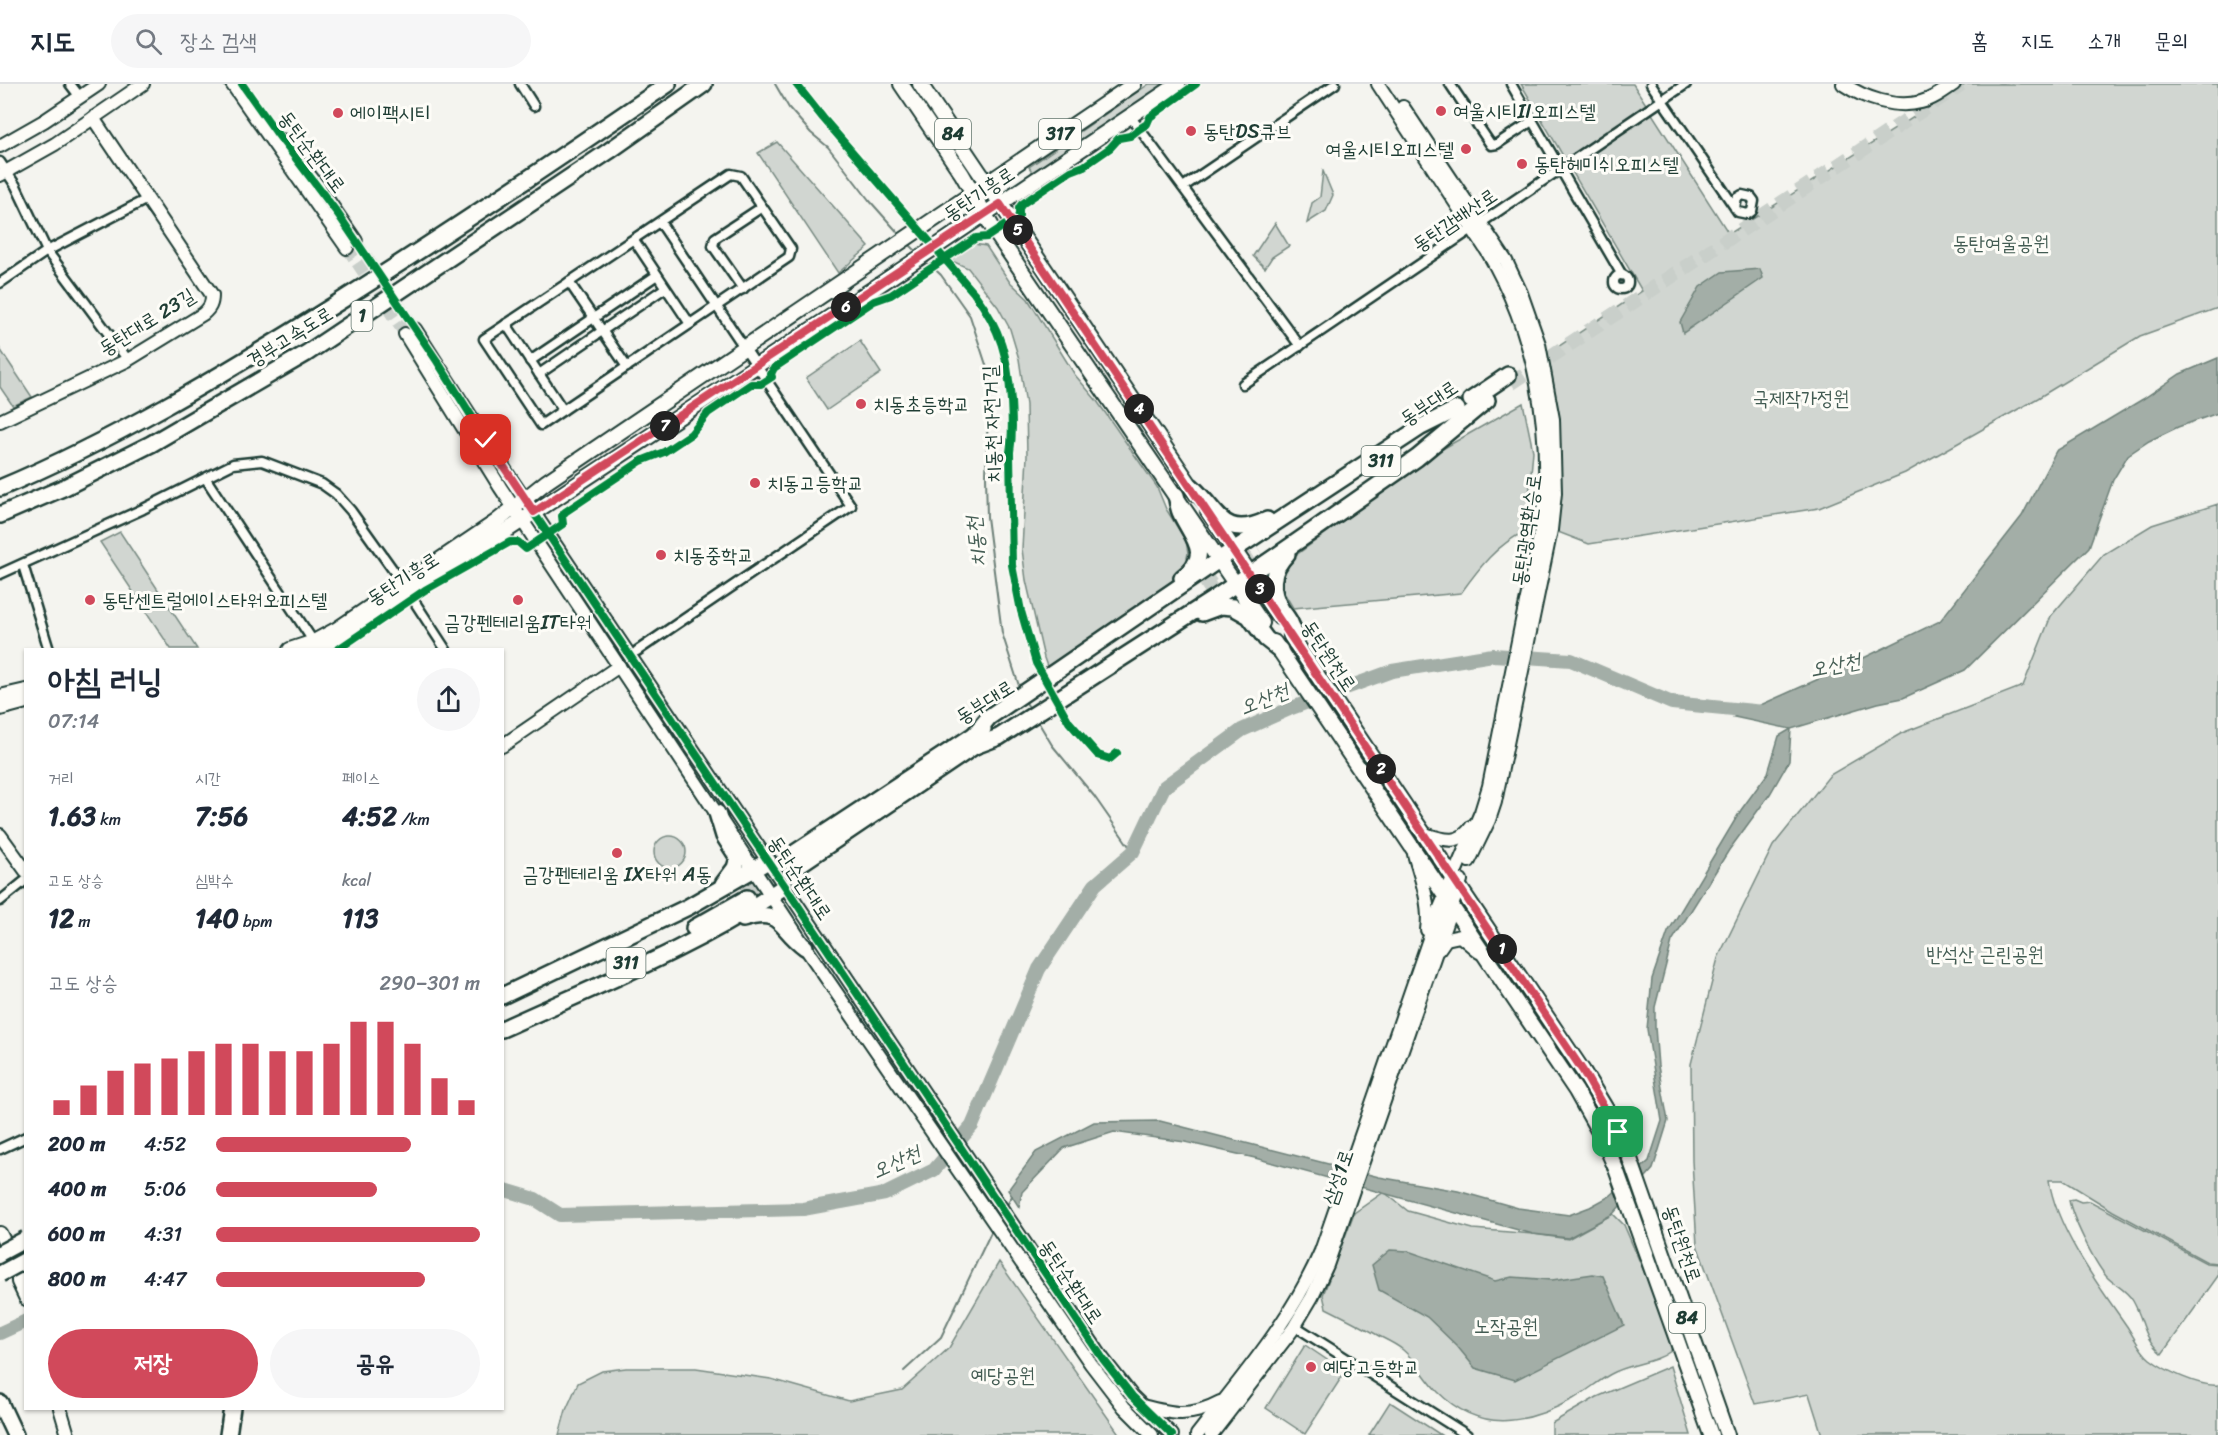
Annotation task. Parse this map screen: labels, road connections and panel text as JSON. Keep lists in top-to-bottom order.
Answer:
{
  "streets": {
    "highway": [
      "1",
      "경부고속도로",
      "동부대로",
      "311"
    ],
    "main road": [
      "84",
      "317",
      "동탄기흥로",
      "동탄원천로"
    ],
    "street": [
      "동탄순환대로",
      "동탄감배산로",
      "동탄대로 23길",
      "동탄광역환승로",
      "삼성1로"
    ],
    "cycle path": ["치동천 자전거길"]
  },
  "crossings": [
    ["84", "동탄기흥로"],
    ["84", "동탄원천로"],
    ["동탄순환대로", "동탄기흥로"],
    ["동탄기흥로", "동탄원천로"],
    ["동탄감배산로", "동탄광역환승로"],
    ["동탄광역환승로", "동탄원천로"],
    ["동탄광역환승로", "삼성1로"],
    ["동탄원천로", "삼성1로"]
  ],
  "water": ["치동천", "오산천"],
  "parks": [
    "동탄여울공원",
    "국제작가정원",
    "반석산 근린공원",
    "노작공원",
    "예당공원"
  ],
  "places": [
    "여울시티II오피스텔",
    "에이팩시티",
    "동탄DS큐브",
    "여울시티오피스텔",
    "동탄헤미쉬오피스텔",
    "치동초등학교",
    "치동고등학교",
    "치동중학교",
    "동탄센트럴에이스타워오피스텔",
    "금강펜테리움IT타워",
    "금강펜테리움 IX타워 A동",
    "예당고등학교"
  ],
  "page": {
    "header": "지도",
    "search": "장소 검색",
    "nav": [
      "홈",
      "지도",
      "소개",
      "문의"
    ],
    "pins": [
      "5",
      "6",
      "4",
      "7",
      "3",
      "2",
      "1"
    ],
    "heading": ["아침 러닝", "07:14"],
    "stats": [
      ["거리", "1.63 km"],
      ["시간", "7:56"],
      ["페이스", "4:52 /km"],
      ["고도 상승", "12 m"],
      ["심박수", "140 bpm"],
      ["kcal", "113"]
    ],
    "chart": ["고도 상승", "290–301 m"],
    "list": [
      {
        "name": "200 m",
        "note": "4:52"
      },
      {
        "name": "400 m",
        "note": "5:06"
      },
      {
        "name": "600 m",
        "note": "4:31"
      },
      {
        "name": "800 m",
        "note": "4:47"
      }
    ],
    "buttons": ["저장", "공유"]
  }
}
